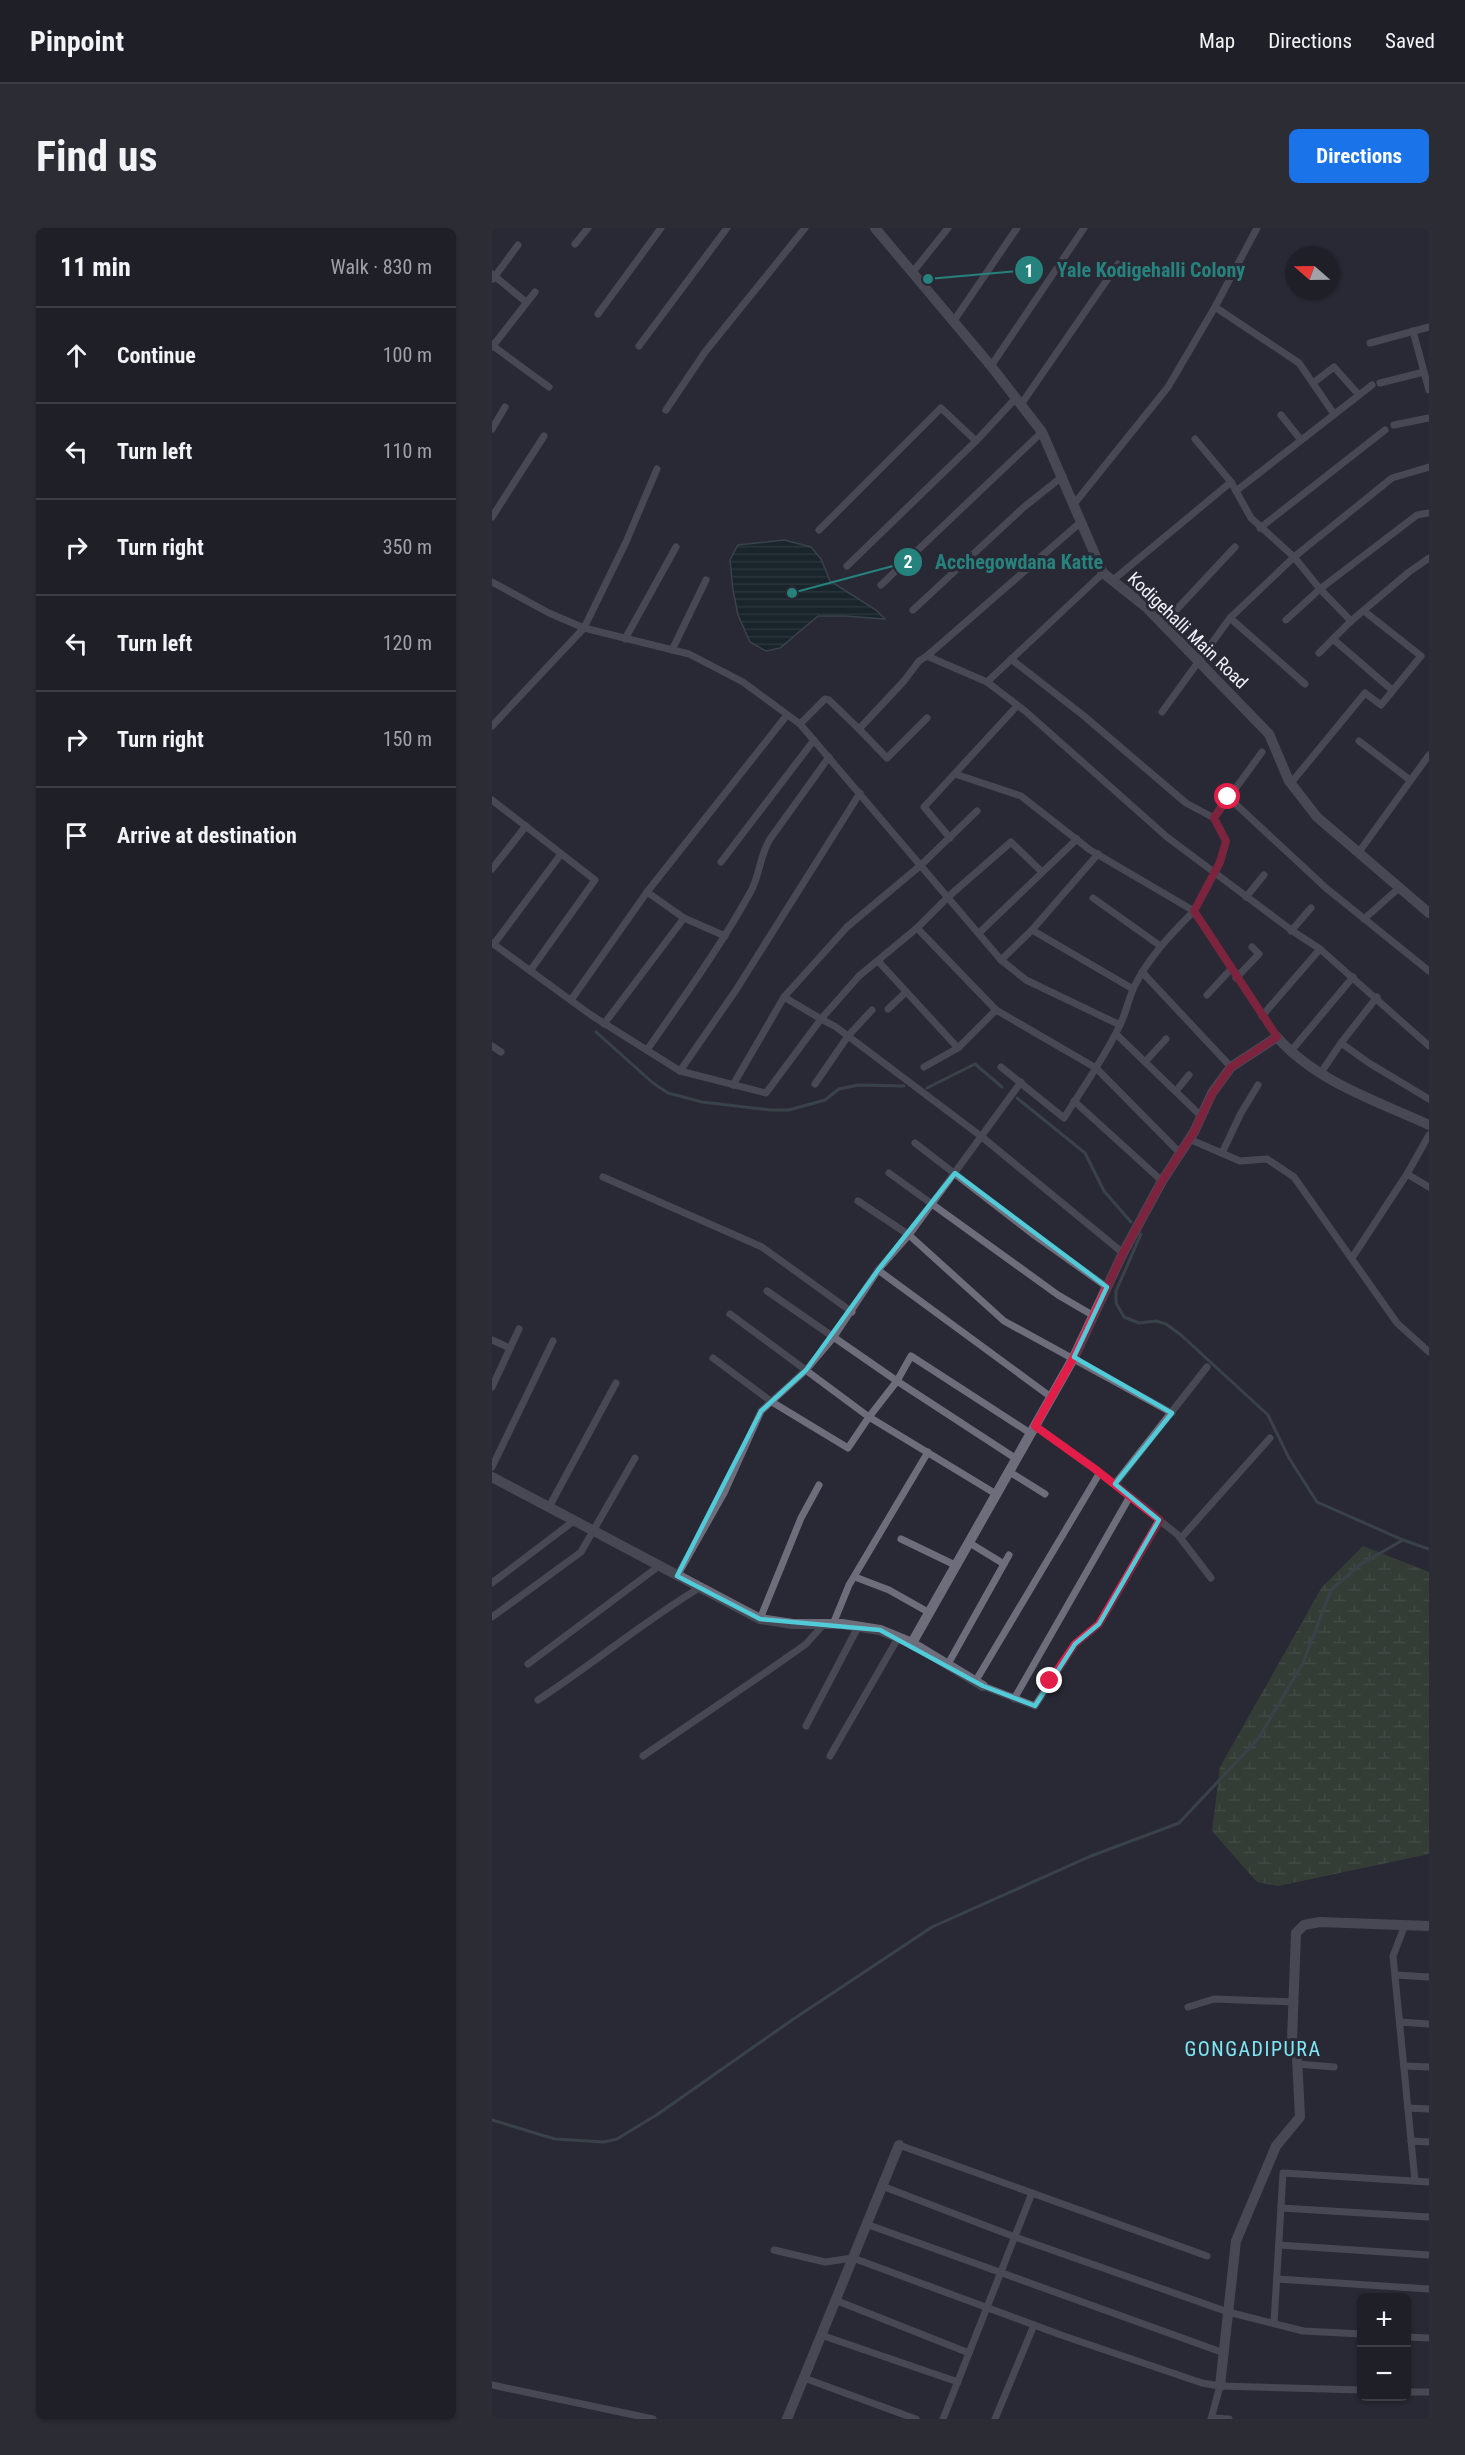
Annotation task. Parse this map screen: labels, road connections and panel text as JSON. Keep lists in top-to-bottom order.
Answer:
{
  "streets": {
    "street": ["Kodigehalli Main Road"]
  },
  "districts": ["GONGADIPURA"],
  "places": ["Yale Kodigehalli Colony", "Acchegowdana Katte"],
  "north": "left",
  "page": {
    "header": "Pinpoint",
    "nav": ["Map", "Directions", "Saved"],
    "buttons": "Directions",
    "title": "Find us",
    "heading": ["11 min", "Walk · 830 m"],
    "list": [
      ["Continue", "100 m"],
      ["Turn left", "110 m"],
      ["Turn right", "350 m"],
      ["Turn left", "120 m"],
      ["Turn right", "150 m"],
      "Arrive at destination"
    ],
    "map_buttons": ["+", "−"]
  }
}
